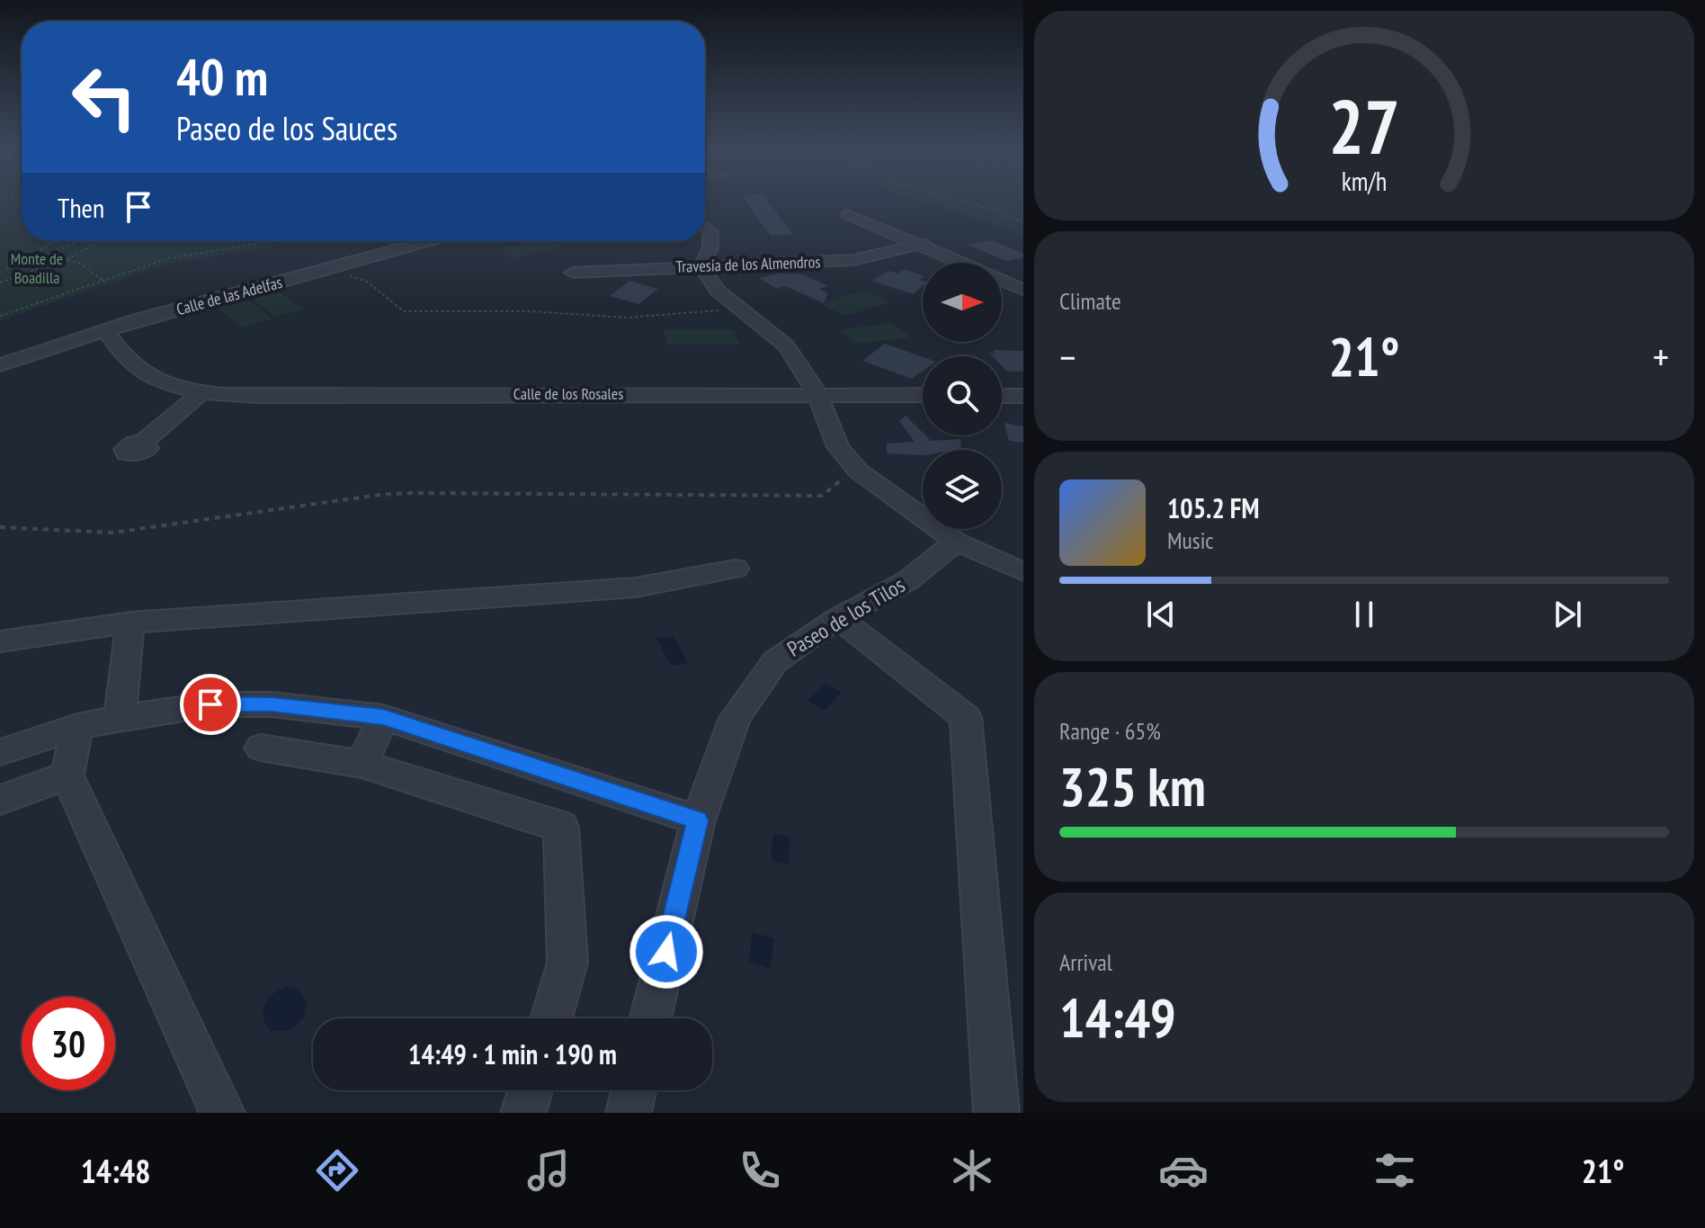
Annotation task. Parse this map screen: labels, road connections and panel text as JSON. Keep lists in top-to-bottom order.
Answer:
{
  "streets": {
    "street": [
      "Travesía de los Almendros",
      "Calle de las Adelfas",
      "Calle de los Rosales",
      "Paseo de los Tilos"
    ]
  },
  "crossings": [
    ["Calle de las Adelfas", "Calle de los Rosales"]
  ],
  "parks": ["Monte de Boadilla"],
  "north": "right",
  "page": {
    "turn": ["40 m", "Paseo de los Sauces"],
    "then": "Then",
    "tile": [
      "Climate",
      ["Range · 65%", "325 km"],
      ["Arrival", "14:49"]
    ],
    "heat": ["−", "21°", "+"],
    "song": ["105.2 FM", "Music"],
    "limit": "30",
    "trip": "14:49 · 1 min · 190 m",
    "tabs": ["14:48", "21°"],
    "gauge": ["27", "km/h"]
  }
}
